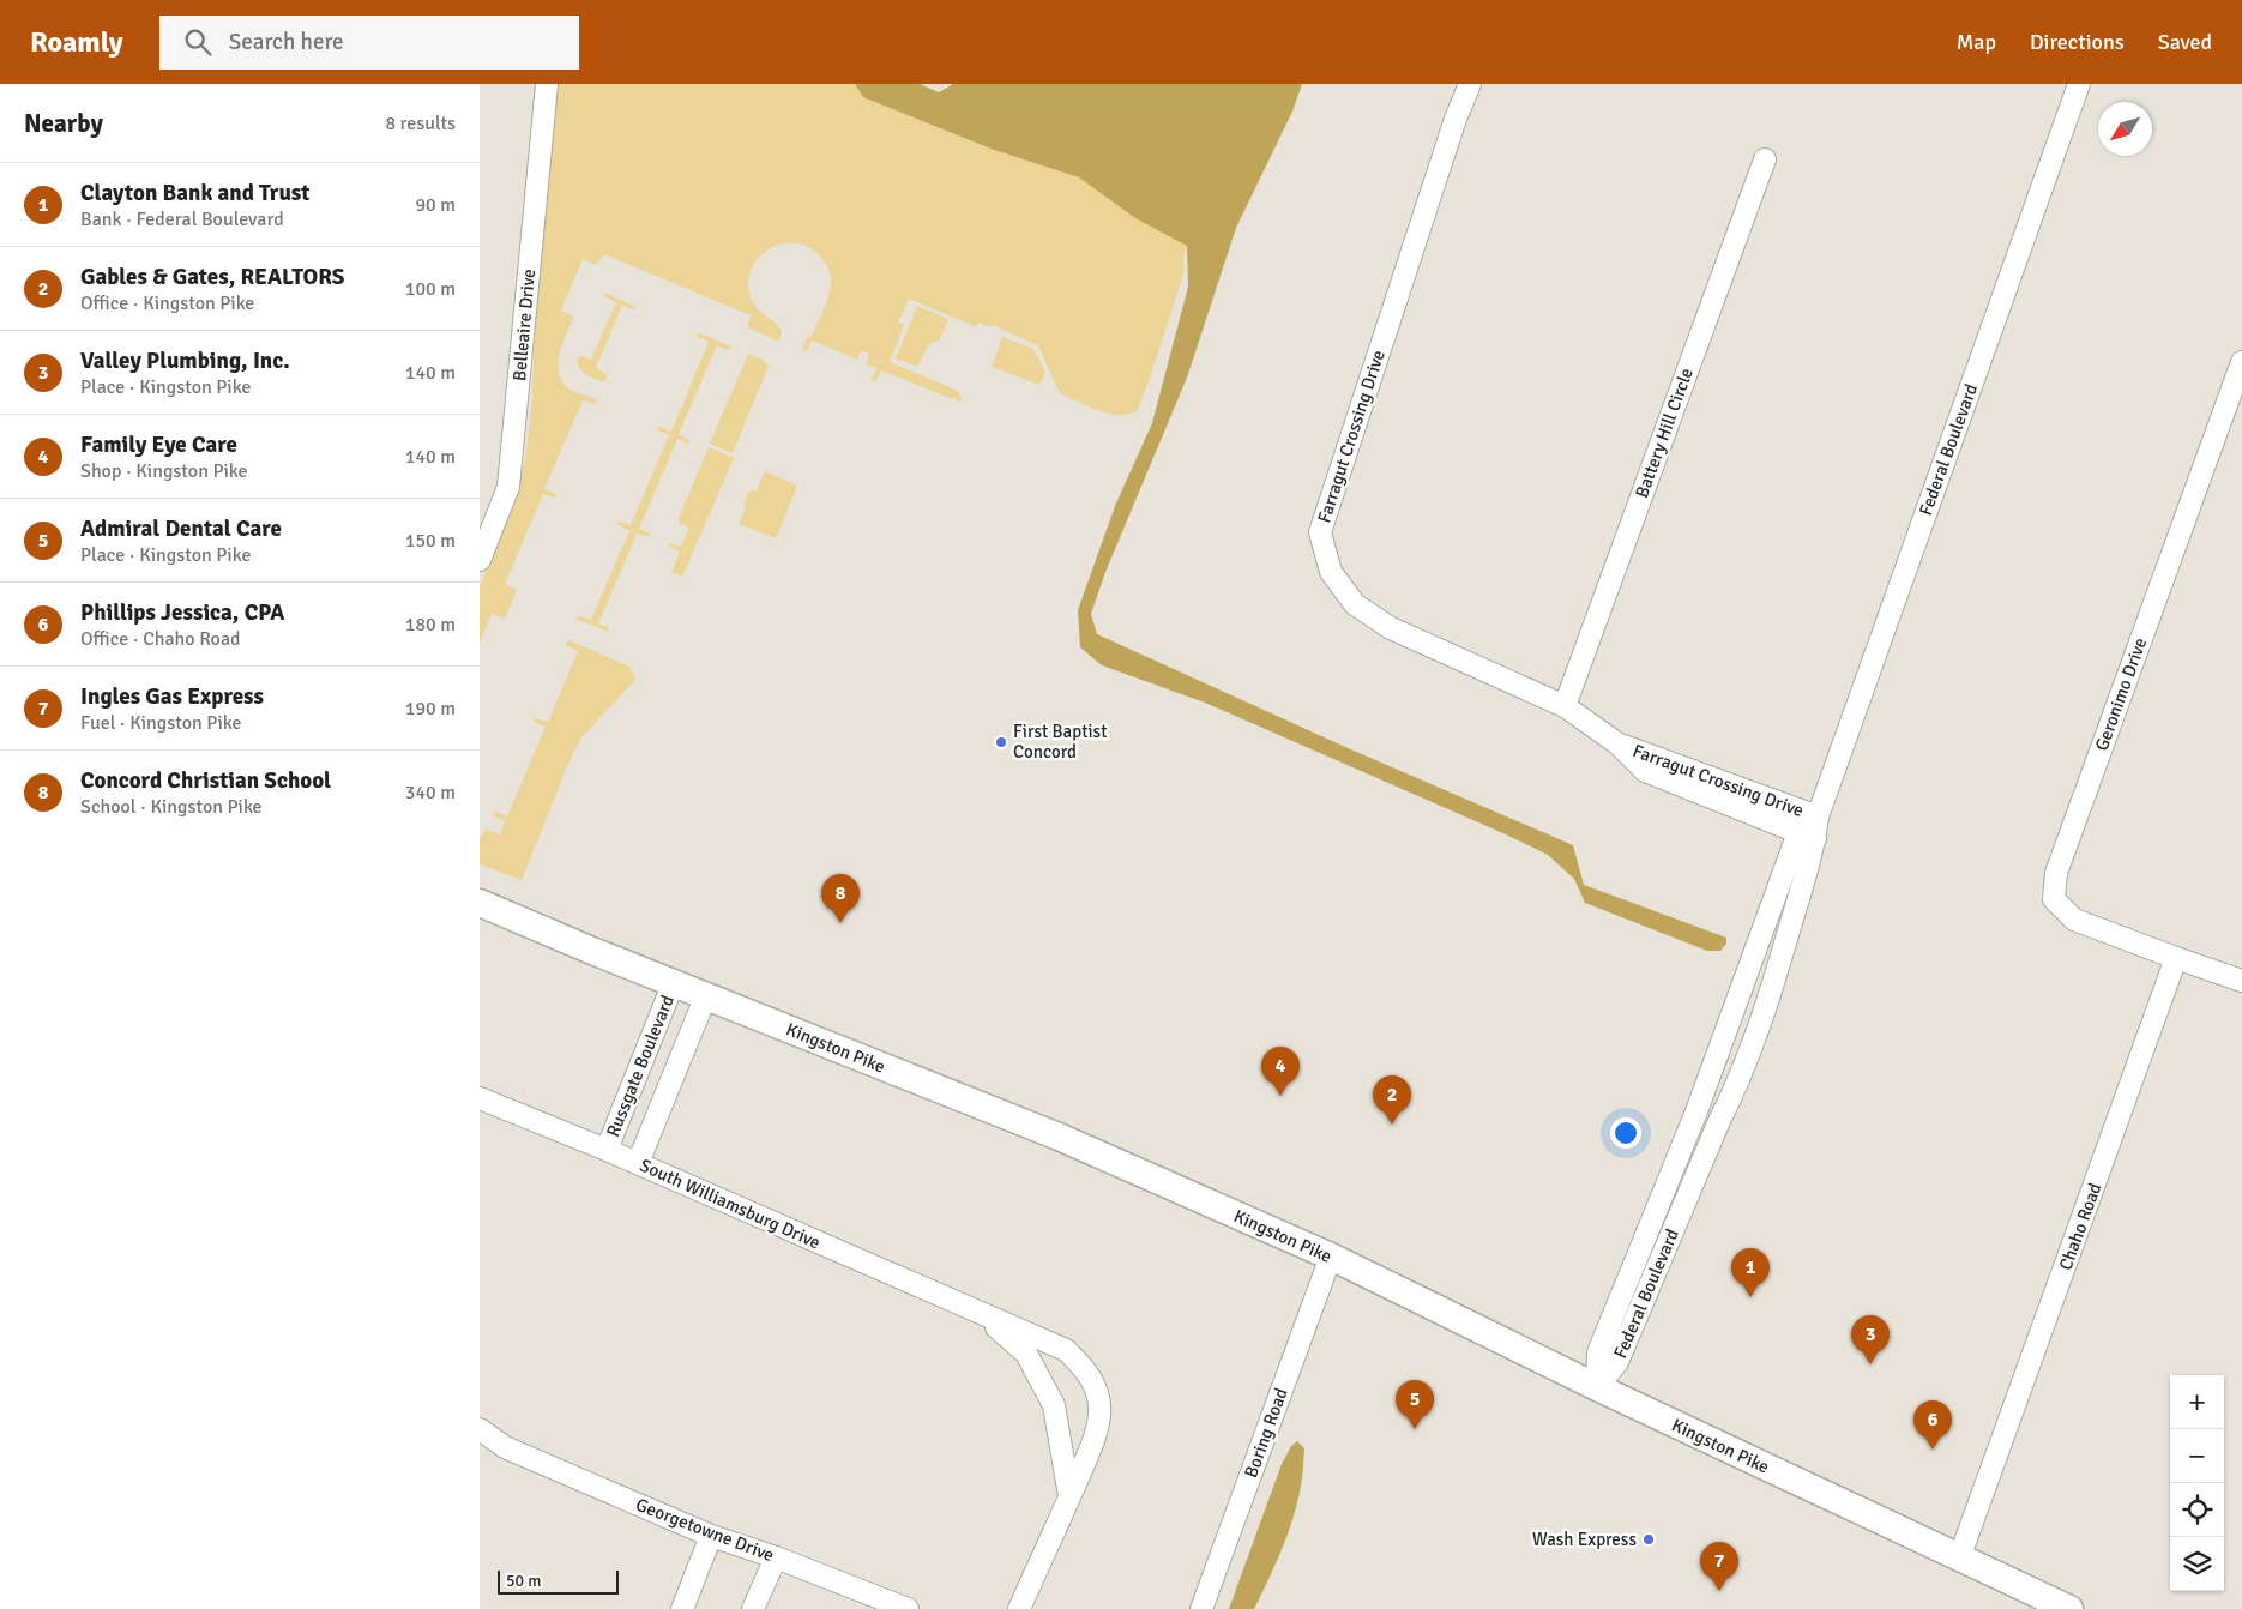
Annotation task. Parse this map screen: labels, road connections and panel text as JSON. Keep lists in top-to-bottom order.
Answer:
{
  "streets": {
    "main road": ["Kingston Pike"],
    "street": [
      "Belleaire Drive",
      "Battery Hill Circle",
      "Farragut Crossing Drive",
      "Federal Boulevard",
      "Geronimo Drive",
      "Russgate Boulevard",
      "South Williamsburg Drive",
      "Chaho Road",
      "Boring Road",
      "Georgetowne Drive"
    ]
  },
  "crossings": [
    ["Battery Hill Circle", "Farragut Crossing Drive"],
    ["Farragut Crossing Drive", "Federal Boulevard"],
    ["Federal Boulevard", "Kingston Pike"],
    ["Geronimo Drive", "Chaho Road"],
    ["Kingston Pike", "Russgate Boulevard"],
    ["Kingston Pike", "Chaho Road"],
    ["Kingston Pike", "Boring Road"],
    ["Russgate Boulevard", "South Williamsburg Drive"]
  ],
  "places": ["First Baptist Concord", "Wash Express"],
  "scale_bar": "50 m",
  "north": "bottom left",
  "page": {
    "header": "Roamly",
    "search": "Search here",
    "nav": ["Map", "Directions", "Saved"],
    "heading": ["Nearby", "8 results"],
    "list": [
      {
        "mark": "1",
        "name": "Clayton Bank and Trust",
        "note": "Bank · Federal Boulevard",
        "value": "90 m"
      },
      {
        "mark": "2",
        "name": "Gables & Gates, REALTORS",
        "note": "Office · Kingston Pike",
        "value": "100 m"
      },
      {
        "mark": "3",
        "name": "Valley Plumbing, Inc.",
        "note": "Place · Kingston Pike",
        "value": "140 m"
      },
      {
        "mark": "4",
        "name": "Family Eye Care",
        "note": "Shop · Kingston Pike",
        "value": "140 m"
      },
      {
        "mark": "5",
        "name": "Admiral Dental Care",
        "note": "Place · Kingston Pike",
        "value": "150 m"
      },
      {
        "mark": "6",
        "name": "Phillips Jessica, CPA",
        "note": "Office · Chaho Road",
        "value": "180 m"
      },
      {
        "mark": "7",
        "name": "Ingles Gas Express",
        "note": "Fuel · Kingston Pike",
        "value": "190 m"
      },
      {
        "mark": "8",
        "name": "Concord Christian School",
        "note": "School · Kingston Pike",
        "value": "340 m"
      }
    ],
    "pins": [
      "8",
      "4",
      "2",
      "1",
      "3",
      "5",
      "6",
      "7"
    ],
    "map_buttons": ["+", "−"],
    "scale": "50 m"
  }
}
